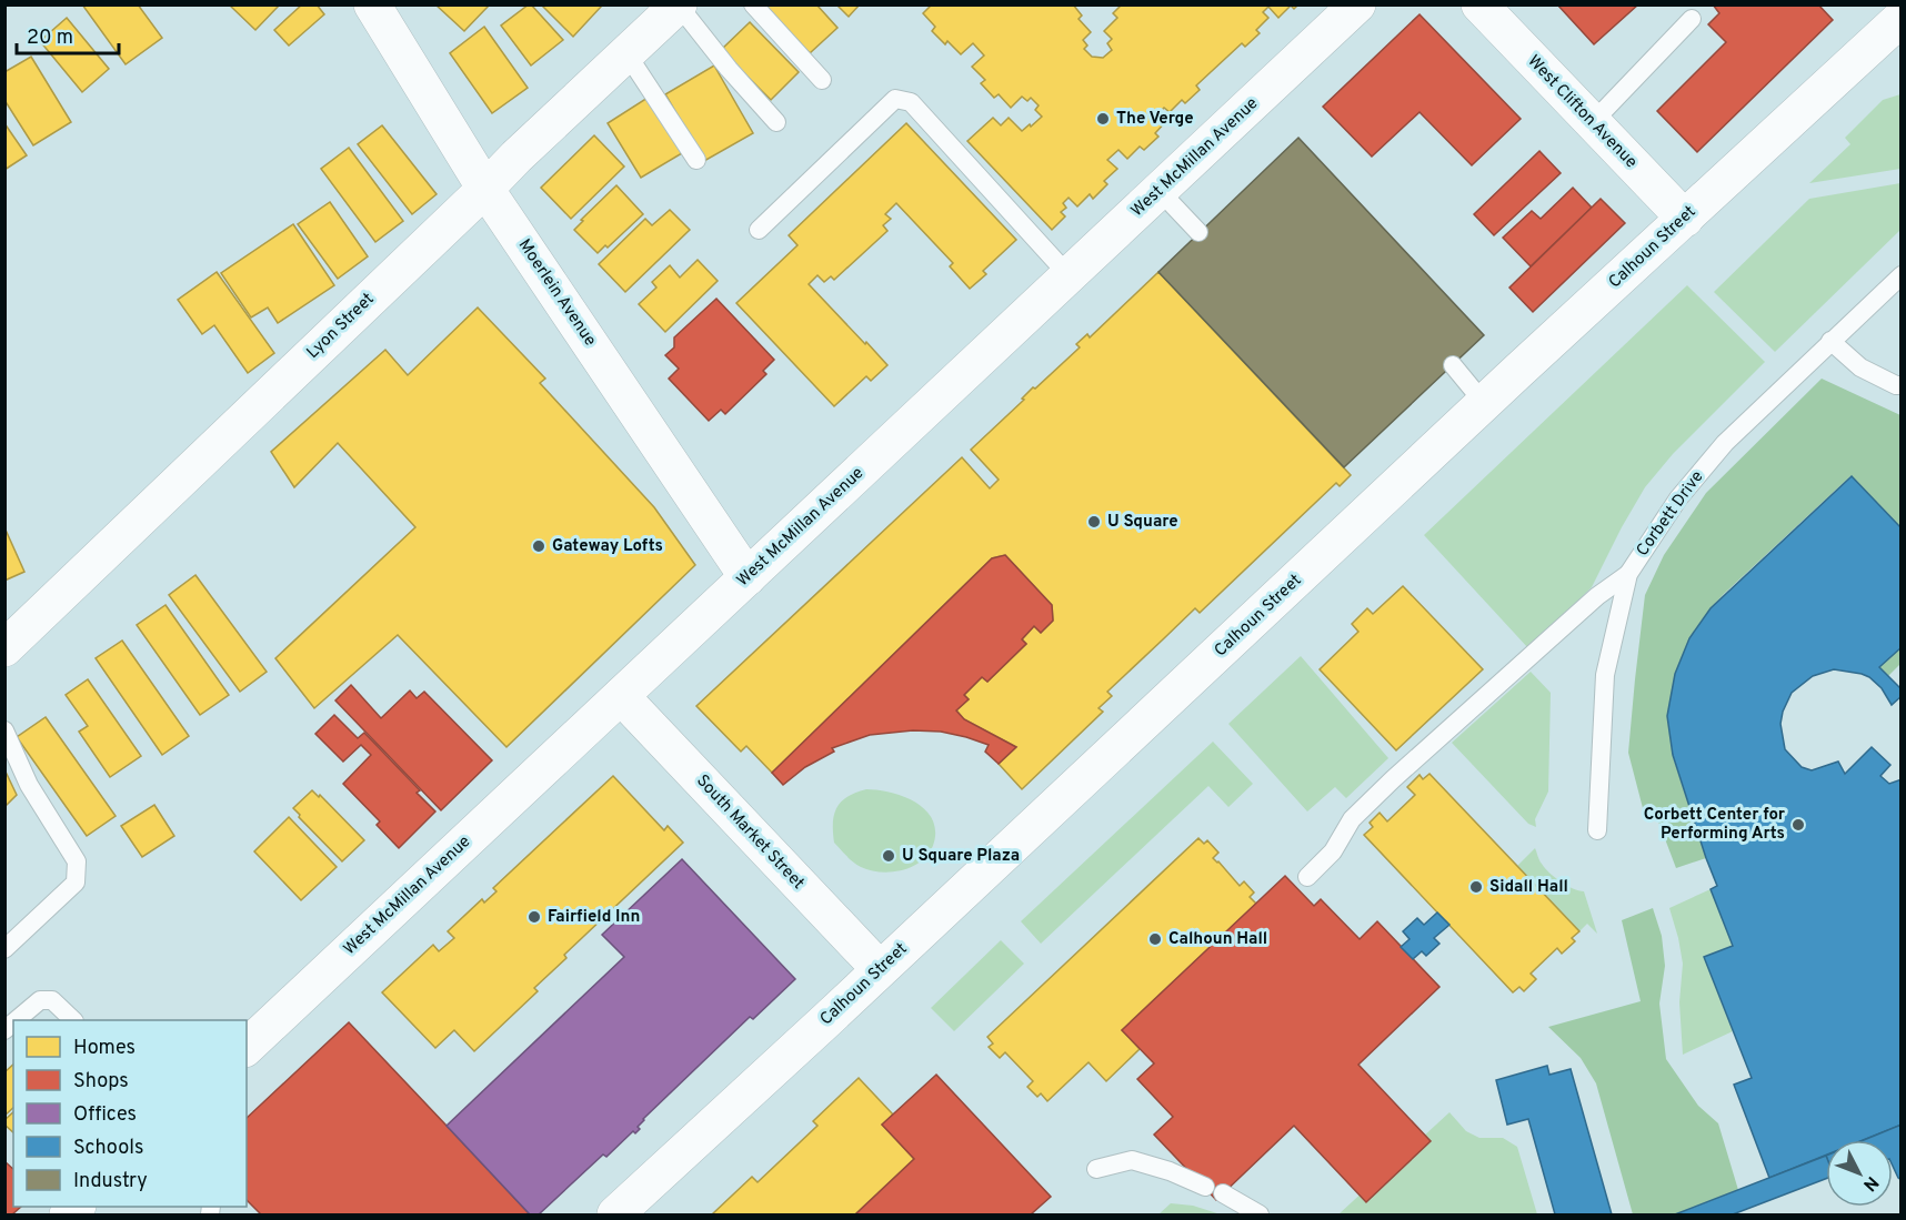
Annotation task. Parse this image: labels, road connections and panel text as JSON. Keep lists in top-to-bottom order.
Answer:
{
  "streets": {
    "main road": [
      "West Clifton Avenue",
      "West McMillan Avenue",
      "Calhoun Street",
      "Moerlein Avenue",
      "Lyon Street",
      "South Market Street"
    ],
    "lane": ["Corbett Drive"]
  },
  "crossings": [
    ["West Clifton Avenue", "Calhoun Street"],
    ["West McMillan Avenue", "Moerlein Avenue"],
    ["West McMillan Avenue", "South Market Street"],
    ["Calhoun Street", "South Market Street"],
    ["Moerlein Avenue", "Lyon Street"]
  ],
  "places": [
    "The Verge",
    "U Square",
    "Gateway Lofts",
    "Corbett Center for Performing Arts",
    "U Square Plaza",
    "Sidall Hall",
    "Fairfield Inn",
    "Calhoun Hall"
  ],
  "legend": [
    "Homes",
    "Shops",
    "Offices",
    "Schools",
    "Industry"
  ],
  "scale_bar": "20 m",
  "north": "bottom right"
}
